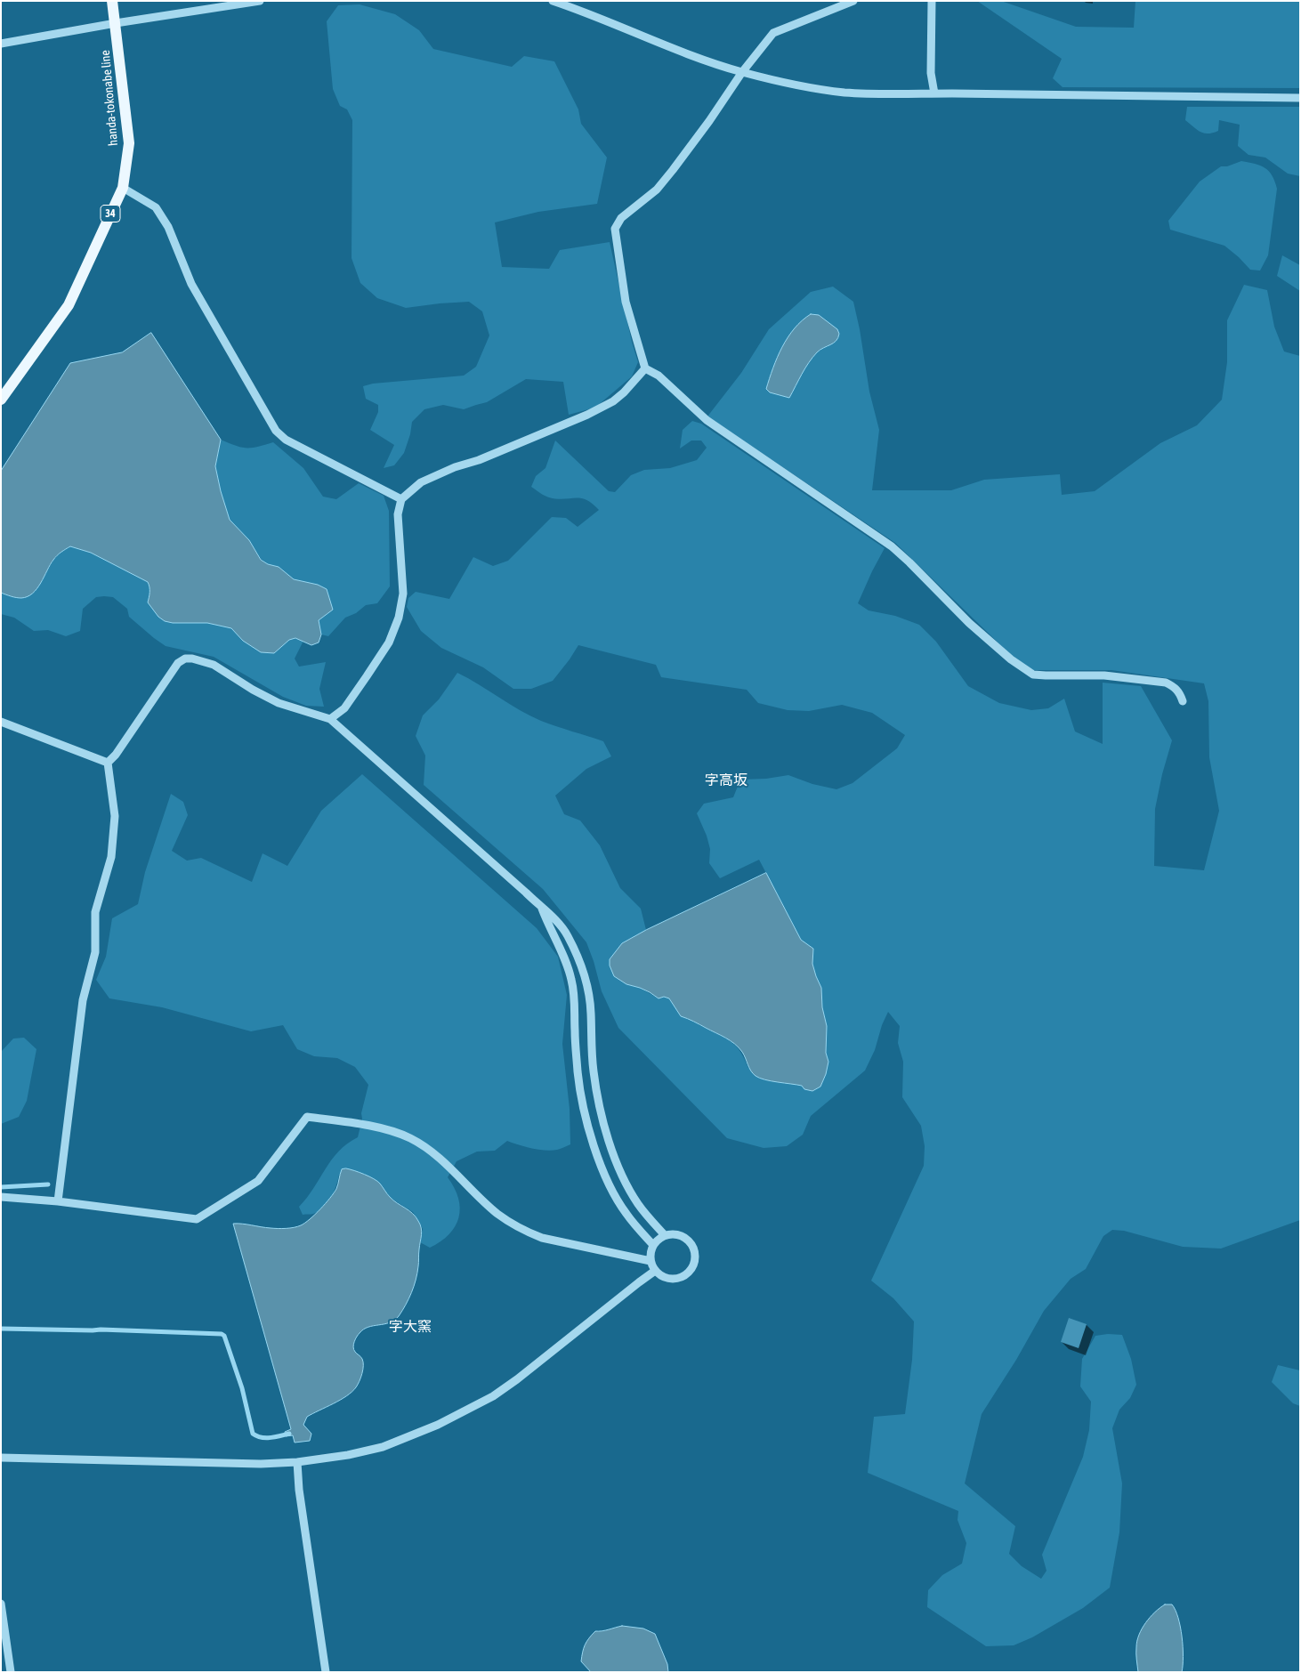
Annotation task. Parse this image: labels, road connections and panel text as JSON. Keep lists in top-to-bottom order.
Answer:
{
  "streets": {
    "main road": ["handa-tokonabe line", "34"]
  },
  "districts": ["字高坂", "字大窯"]
}
